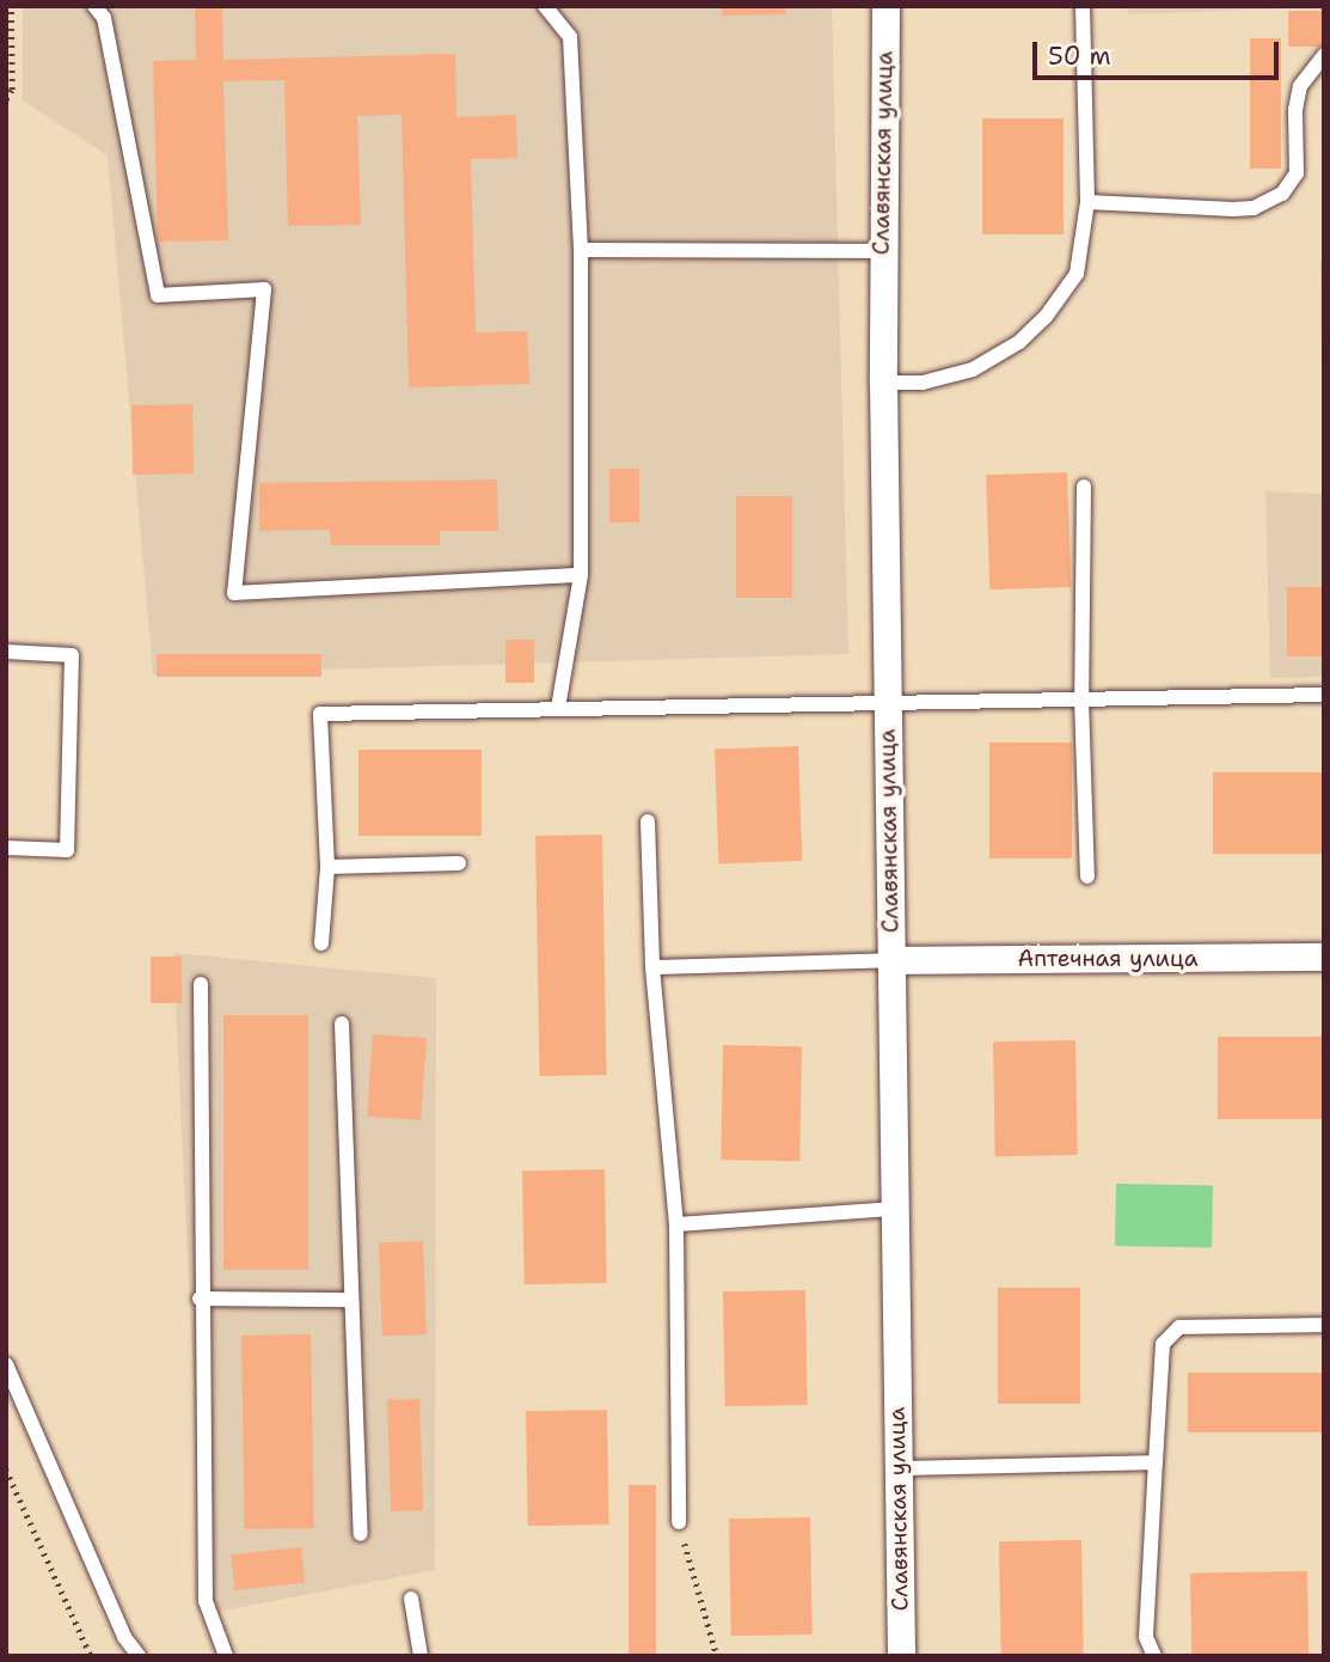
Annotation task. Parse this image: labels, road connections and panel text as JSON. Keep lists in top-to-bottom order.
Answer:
{
  "streets": {
    "street": ["Славянская улица", "Аптечная улица"]
  },
  "crossings": [
    ["Славянская улица", "Аптечная улица"]
  ],
  "scale_bar": "50 m"
}
